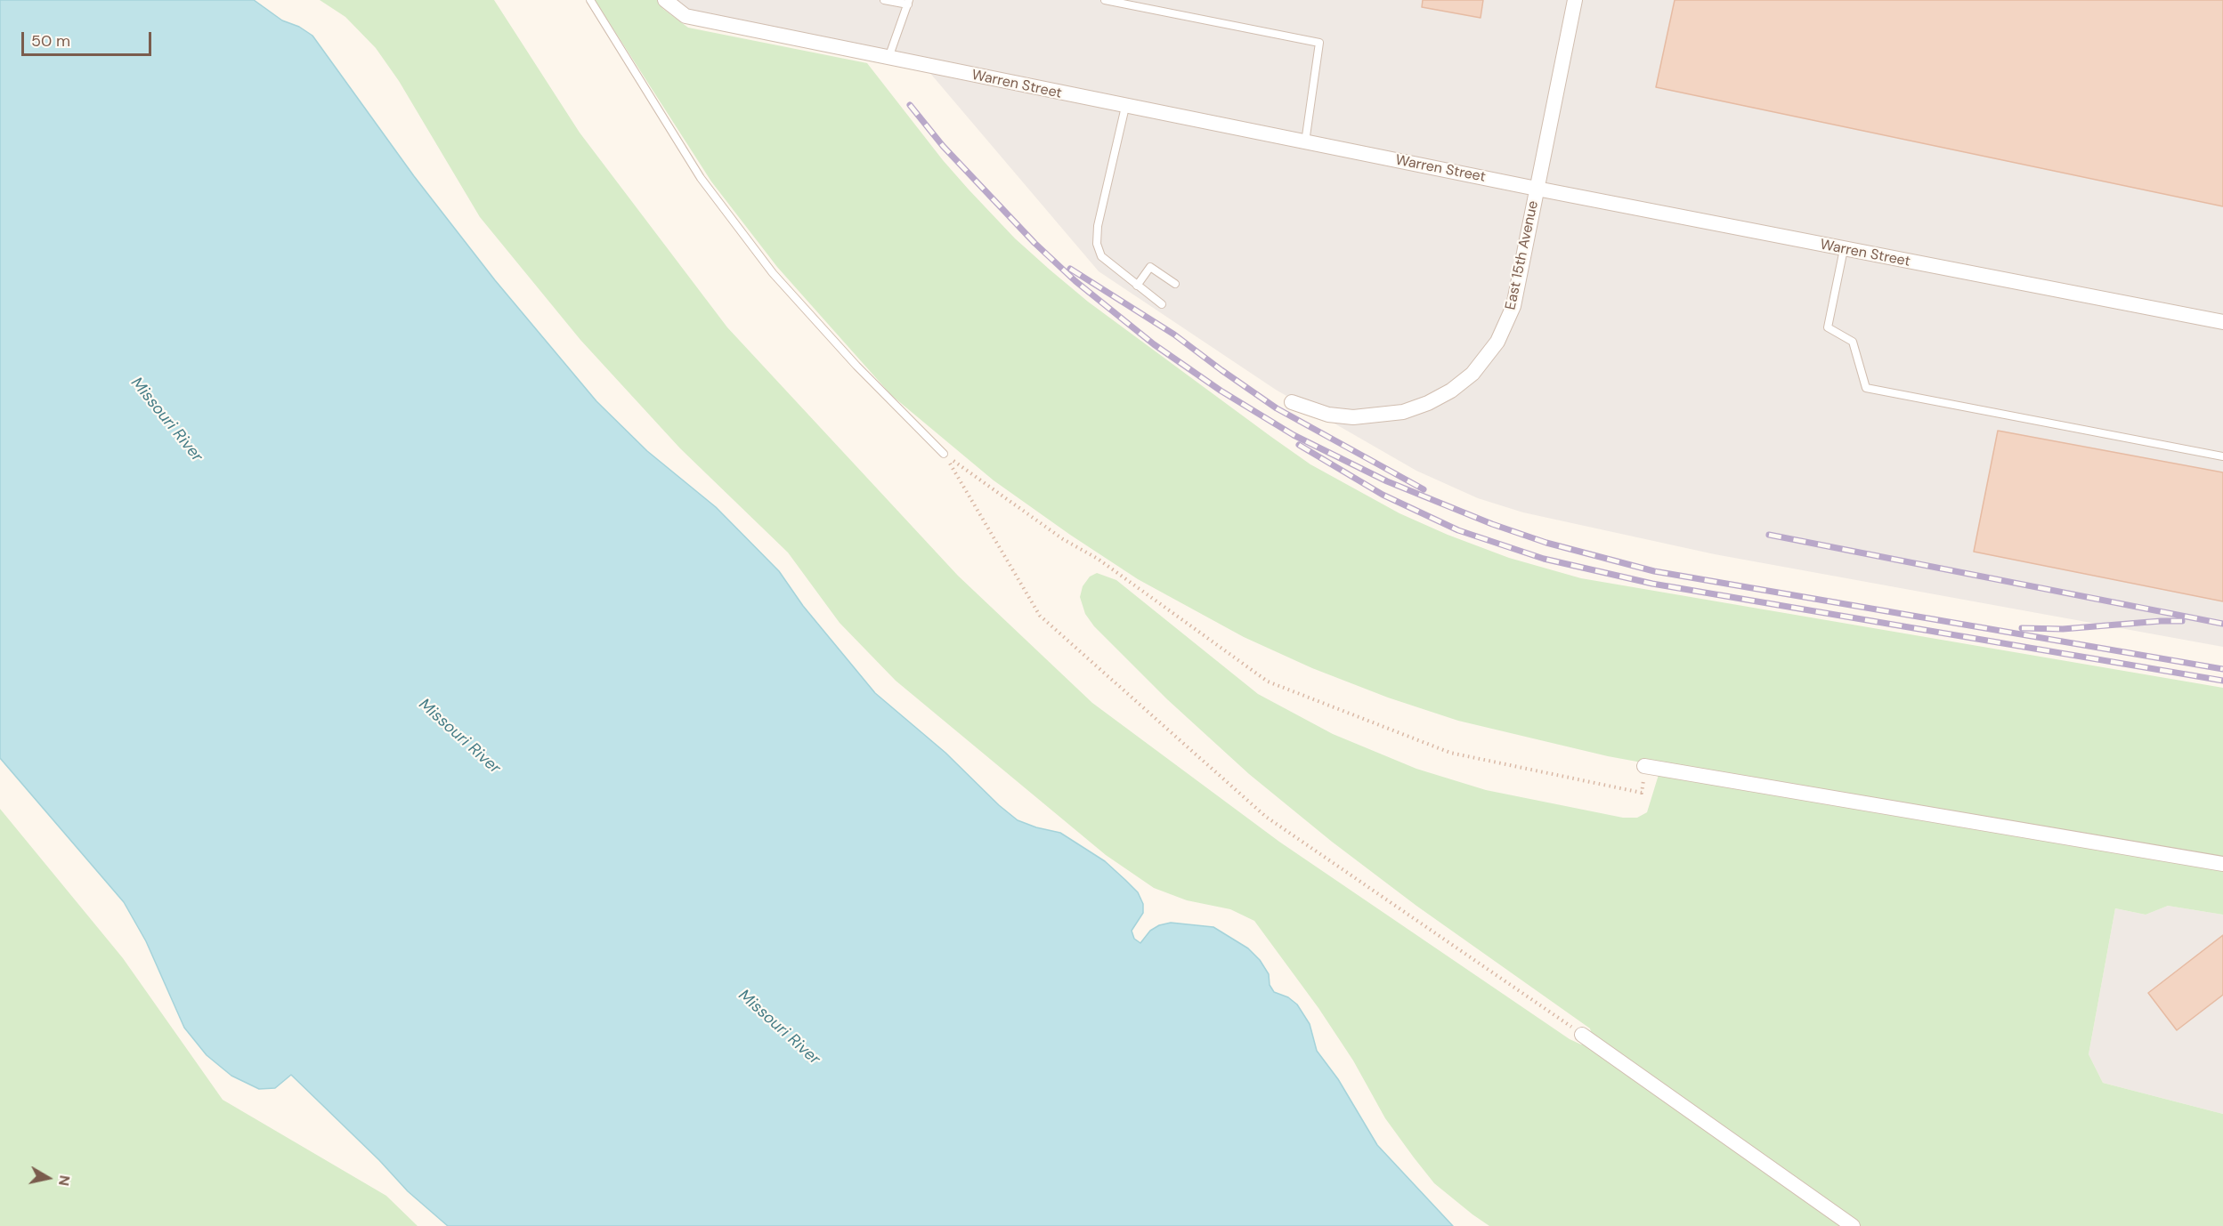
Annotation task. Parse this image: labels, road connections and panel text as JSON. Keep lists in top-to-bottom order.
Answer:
{
  "streets": {
    "street": ["Warren Street", "East 15th Avenue"]
  },
  "crossings": [
    ["Warren Street", "East 15th Avenue"]
  ],
  "water": ["Missouri River"],
  "scale_bar": "50 m",
  "north": "right"
}
